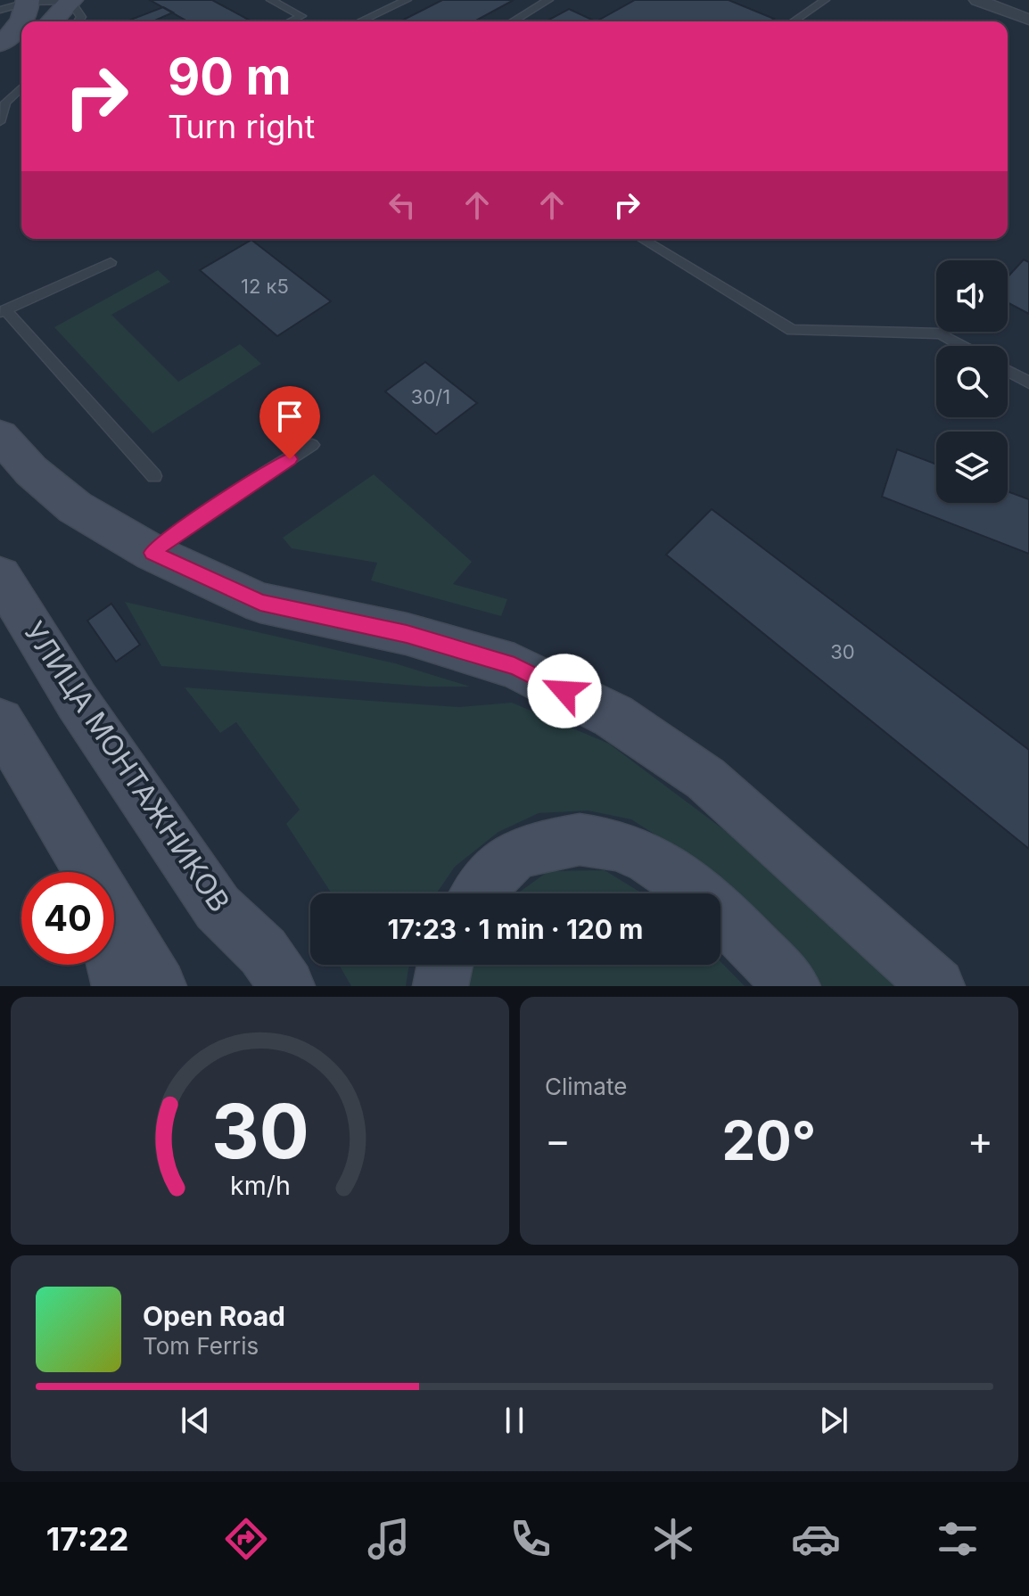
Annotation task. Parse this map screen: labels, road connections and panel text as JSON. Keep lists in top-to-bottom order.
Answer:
{
  "streets": {
    "street": ["УЛИЦА МОНТАЖНИКОВ"]
  },
  "house_numbers": ["12 к5", "30/1", "30"],
  "page": {
    "turn": ["90 m", "Turn right"],
    "limit": "40",
    "trip": "17:23 · 1 min · 120 m",
    "tile": "Climate",
    "heat": ["−", "20°", "+"],
    "song": ["Open Road", "Tom Ferris"],
    "tabs": "17:22",
    "gauge": ["30", "km/h"]
  }
}
